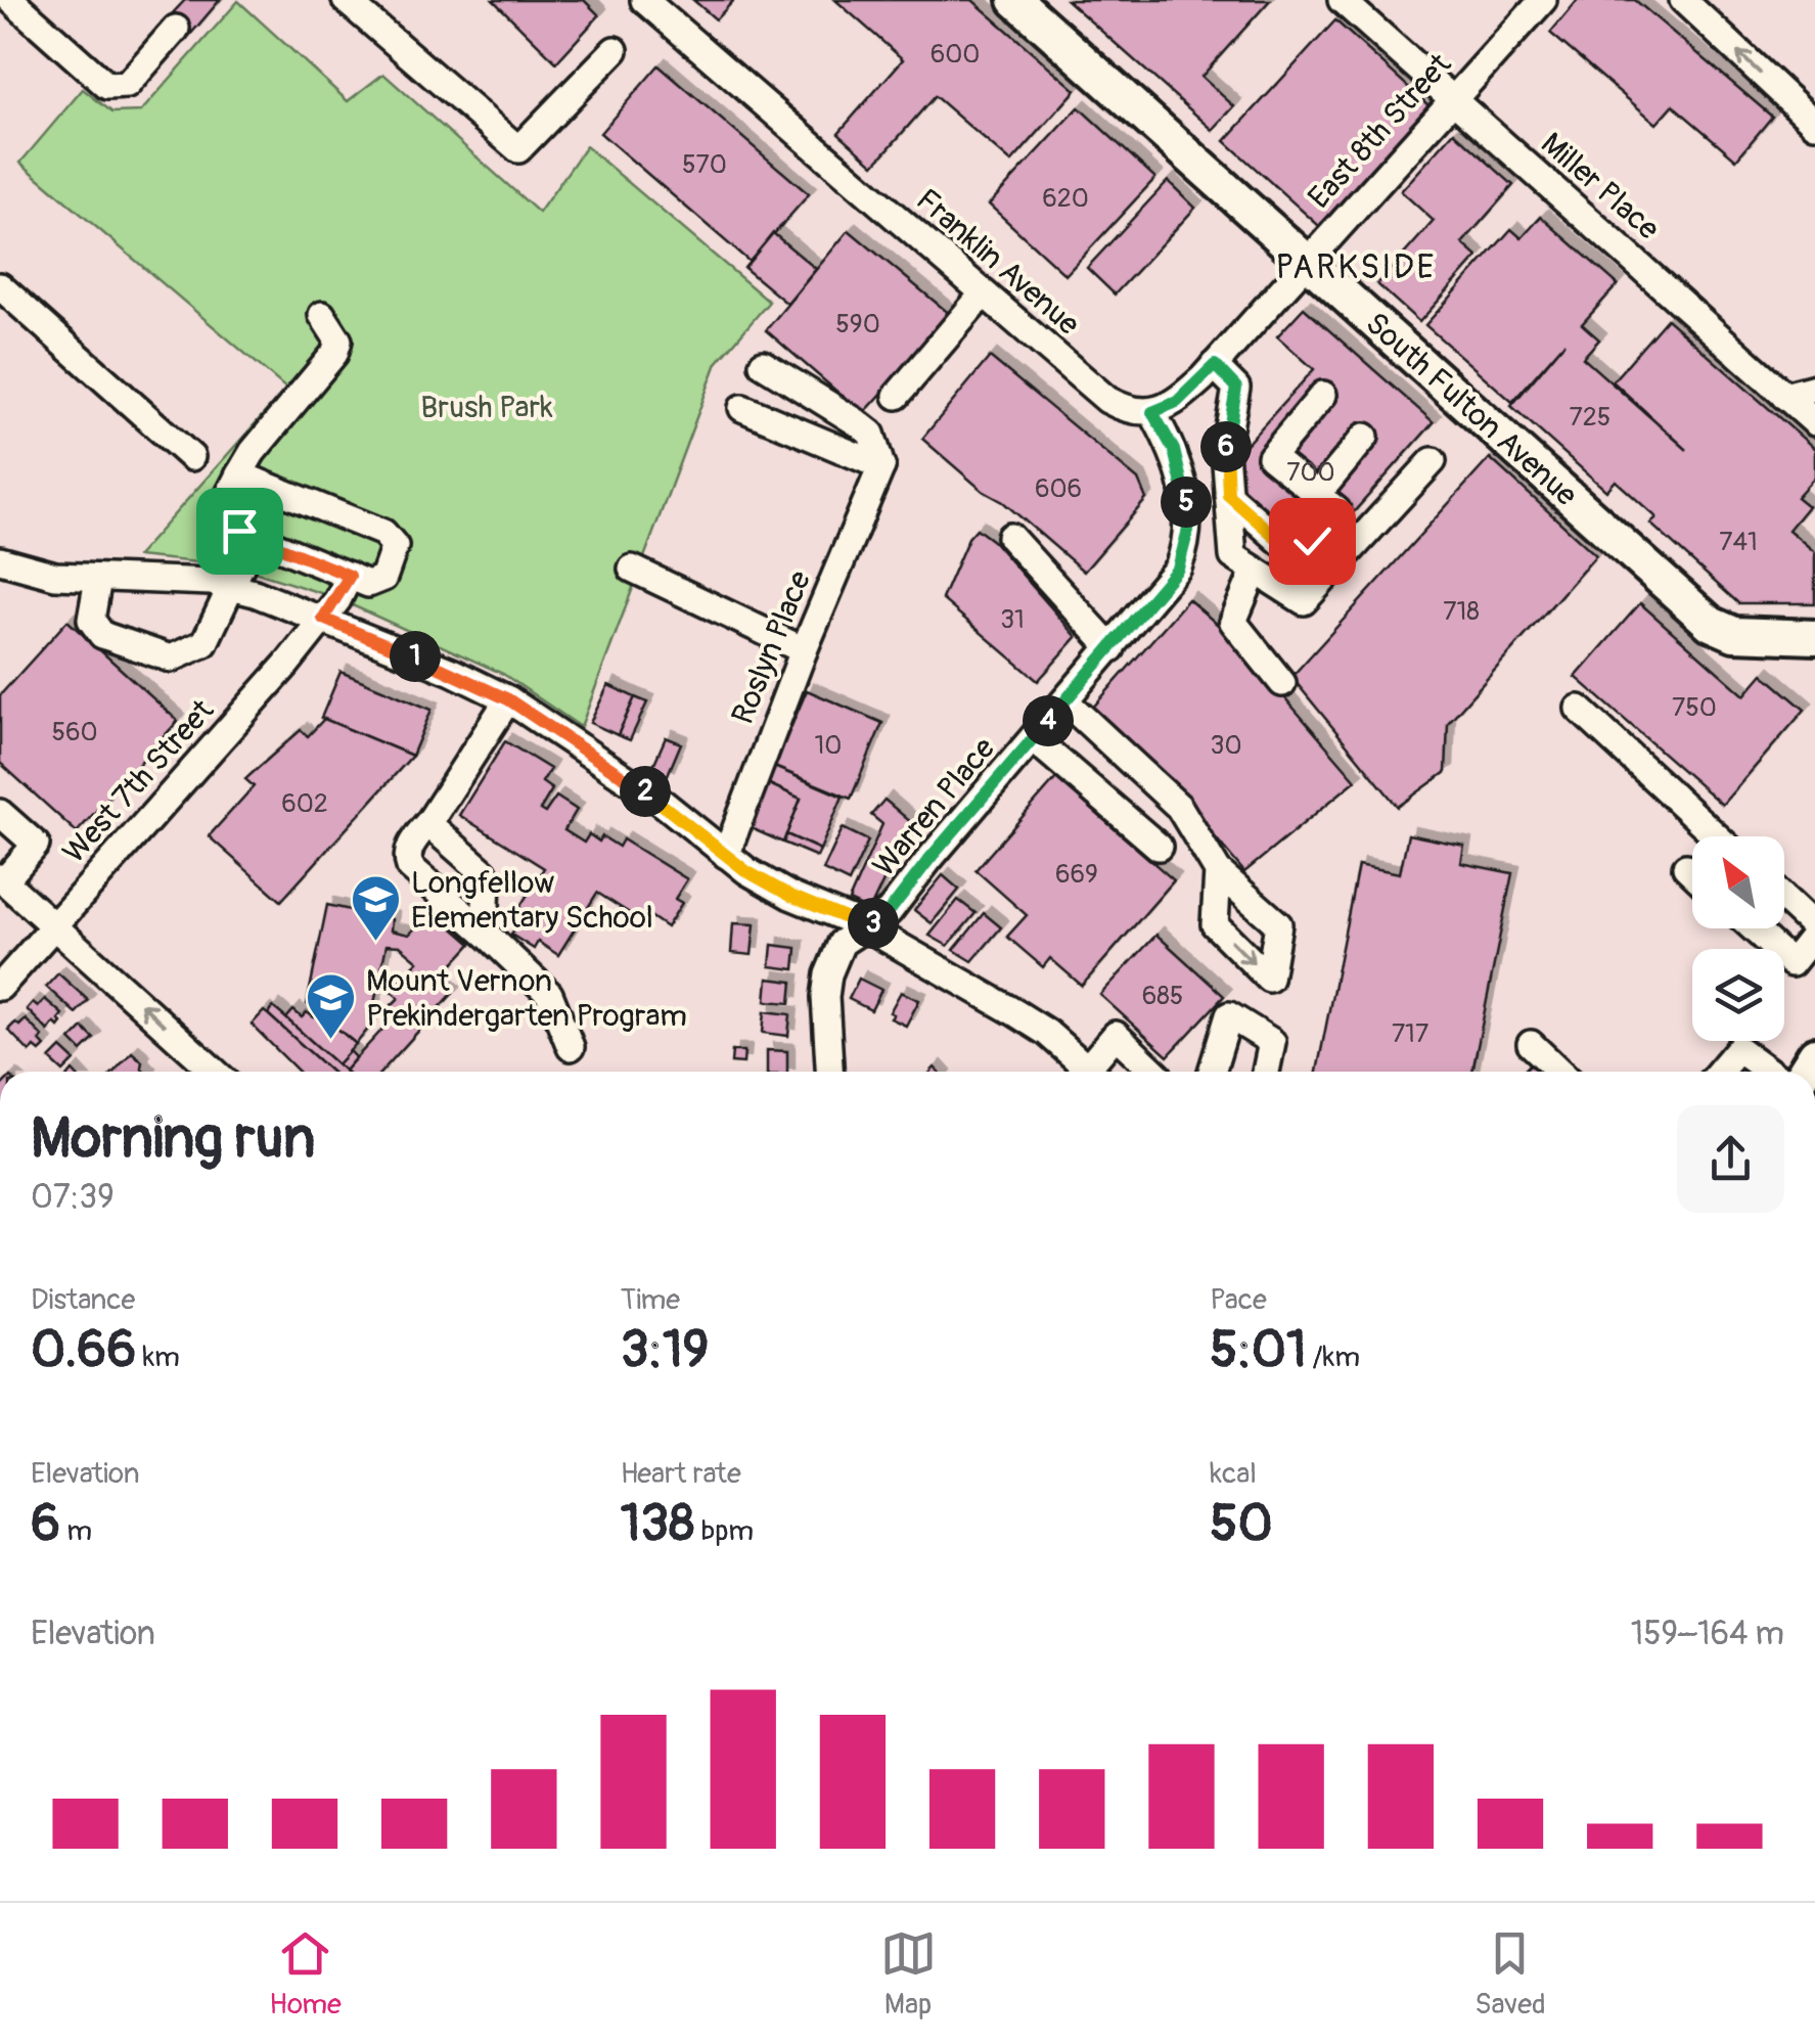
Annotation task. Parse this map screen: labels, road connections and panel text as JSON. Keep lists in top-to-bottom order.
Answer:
{
  "streets": {
    "main road": ["South Fulton Avenue"],
    "street": [
      "East 8th Street",
      "Miller Place",
      "Franklin Avenue",
      "Roslyn Place",
      "West 7th Street",
      "Warren Place"
    ]
  },
  "crossings": [
    ["East 8th Street", "Miller Place"],
    ["East 8th Street", "South Fulton Avenue"],
    ["Franklin Avenue", "Warren Place"]
  ],
  "districts": ["PARKSIDE"],
  "parks": ["Brush Park"],
  "places": {
    "school or university": ["Longfellow Elementary School", "Mount Vernon Prekindergarten Program"]
  },
  "house_numbers": [
    "600",
    "570",
    "620",
    "590",
    "725",
    "700",
    "606",
    "741",
    "718",
    "31",
    "750",
    "560",
    "10",
    "30",
    "602",
    "669",
    "685",
    "717"
  ],
  "north": "top left",
  "page": {
    "pins": [
      "6",
      "5",
      "1",
      "4",
      "2",
      "3"
    ],
    "heading": ["Morning run", "07:39"],
    "stats": [
      ["Distance", "0.66 km"],
      ["Time", "3:19"],
      ["Pace", "5:01 /km"],
      ["Elevation", "6 m"],
      ["Heart rate", "138 bpm"],
      ["kcal", "50"]
    ],
    "chart": ["Elevation", "159–164 m"],
    "tabs": ["Home", "Map", "Saved"]
  }
}
